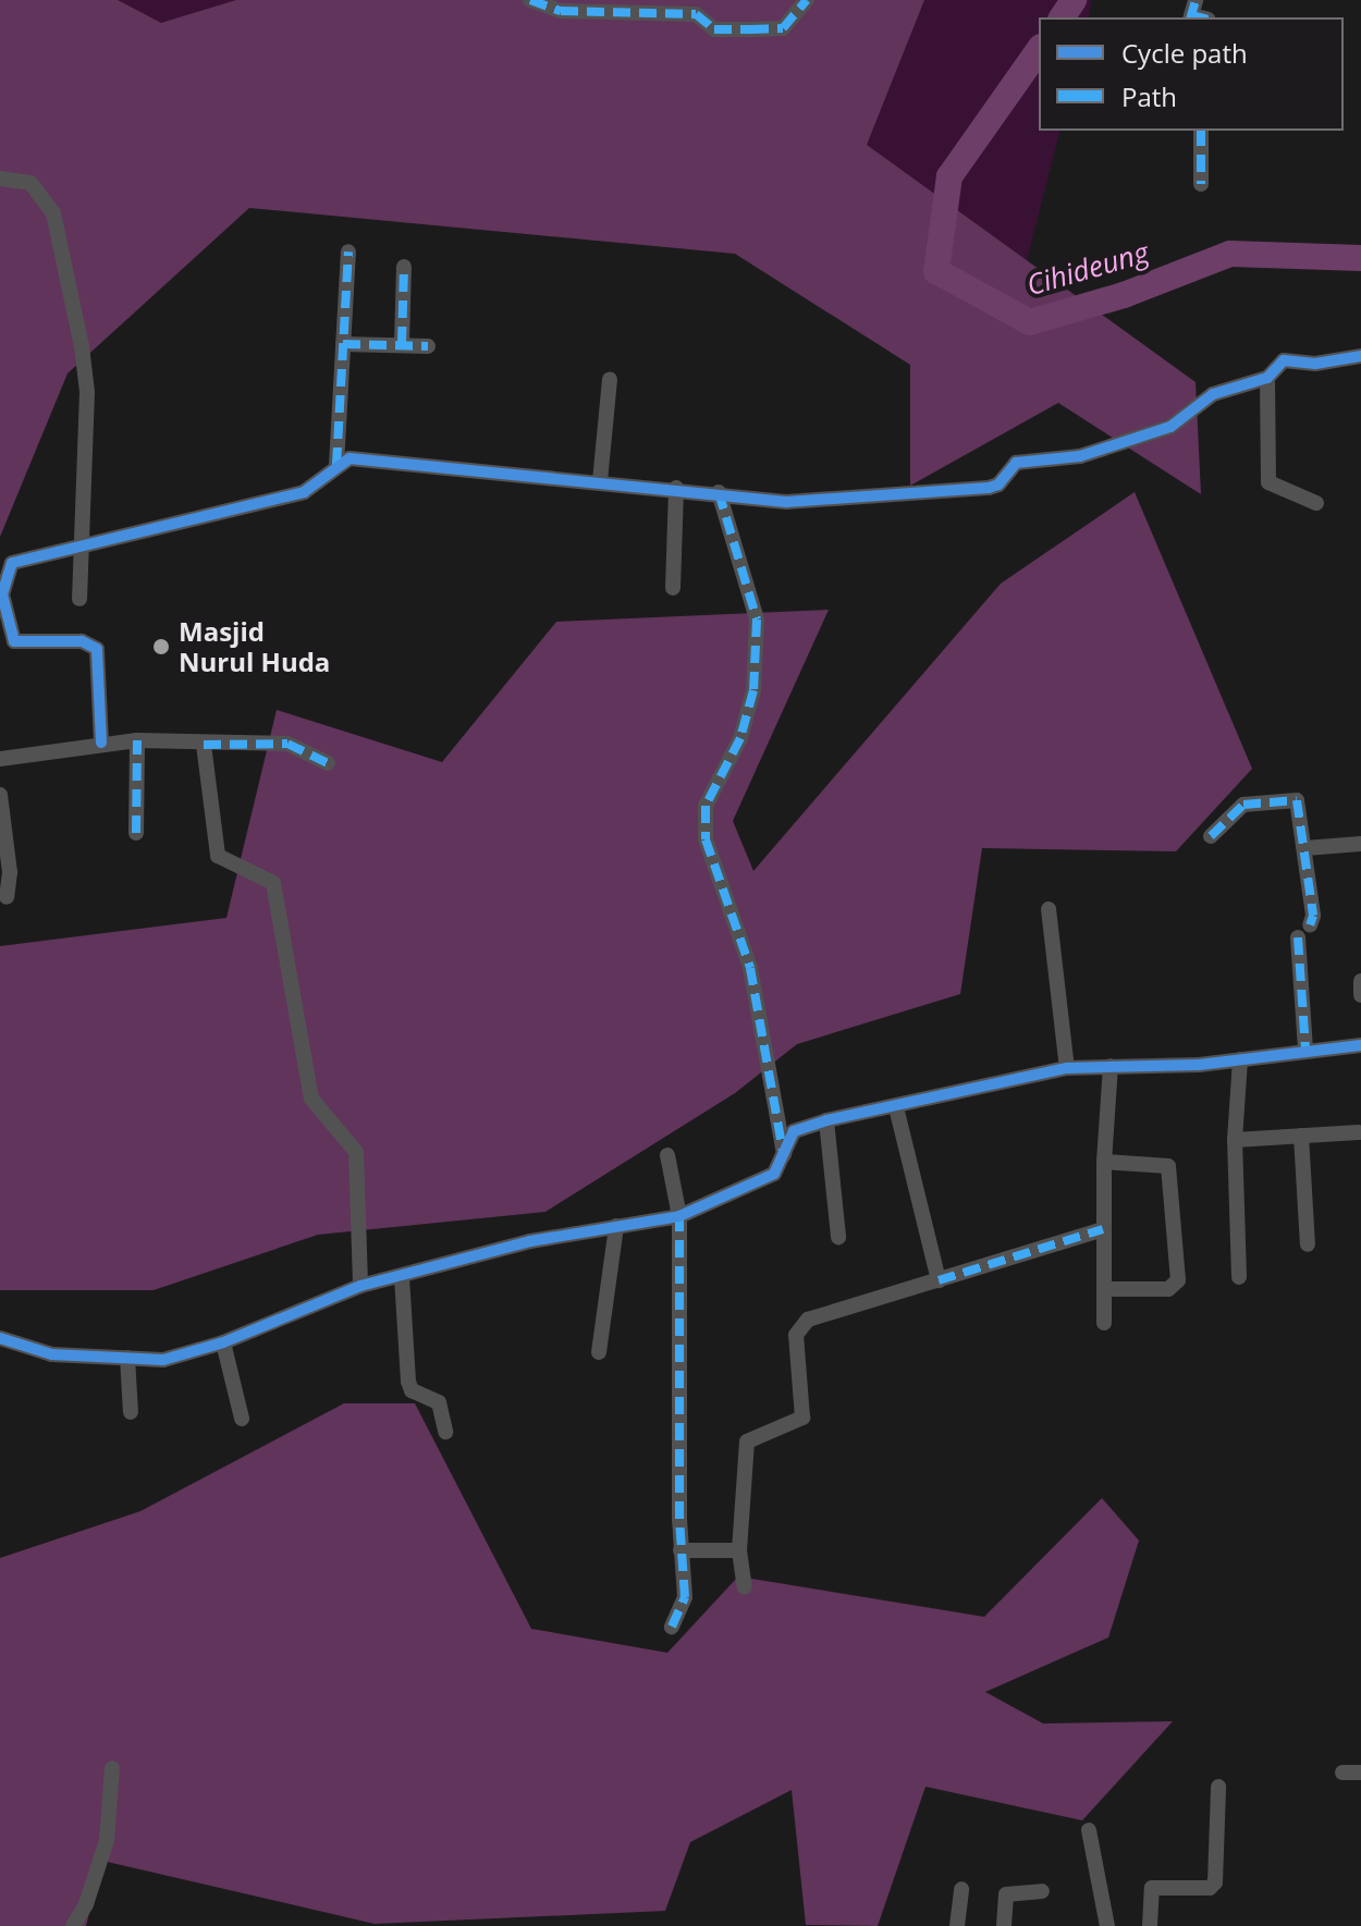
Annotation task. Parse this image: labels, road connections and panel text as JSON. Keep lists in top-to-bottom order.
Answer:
{
  "water": ["Cihideung"],
  "places": ["Masjid Nurul Huda"],
  "legend": ["Cycle path", "Path"]
}
